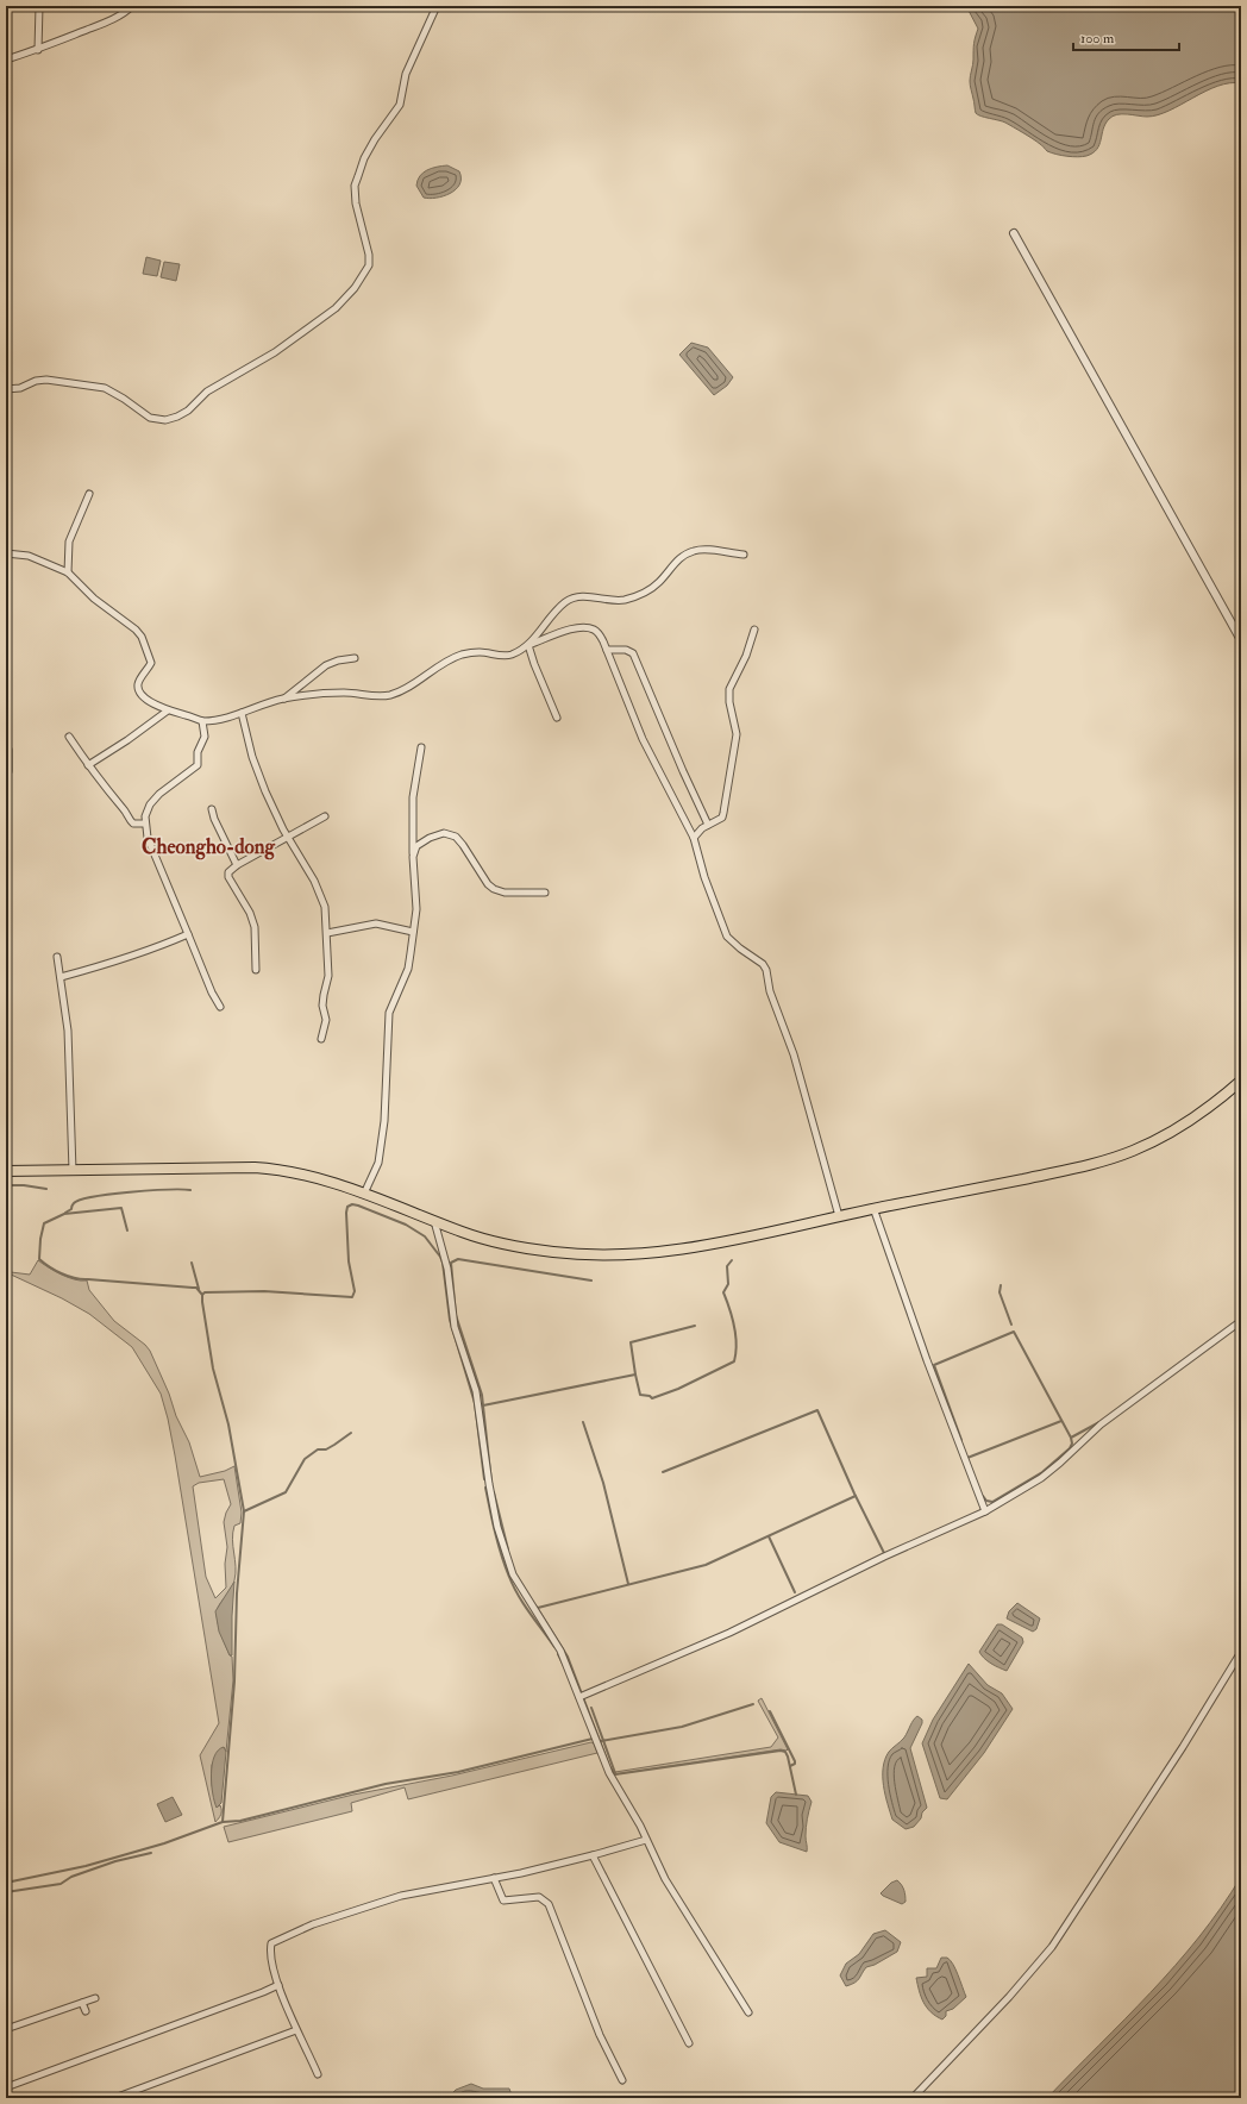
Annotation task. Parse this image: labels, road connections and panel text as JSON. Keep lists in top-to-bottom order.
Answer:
{
  "districts": ["Cheongho-dong"],
  "scale_bar": "100 m"
}
